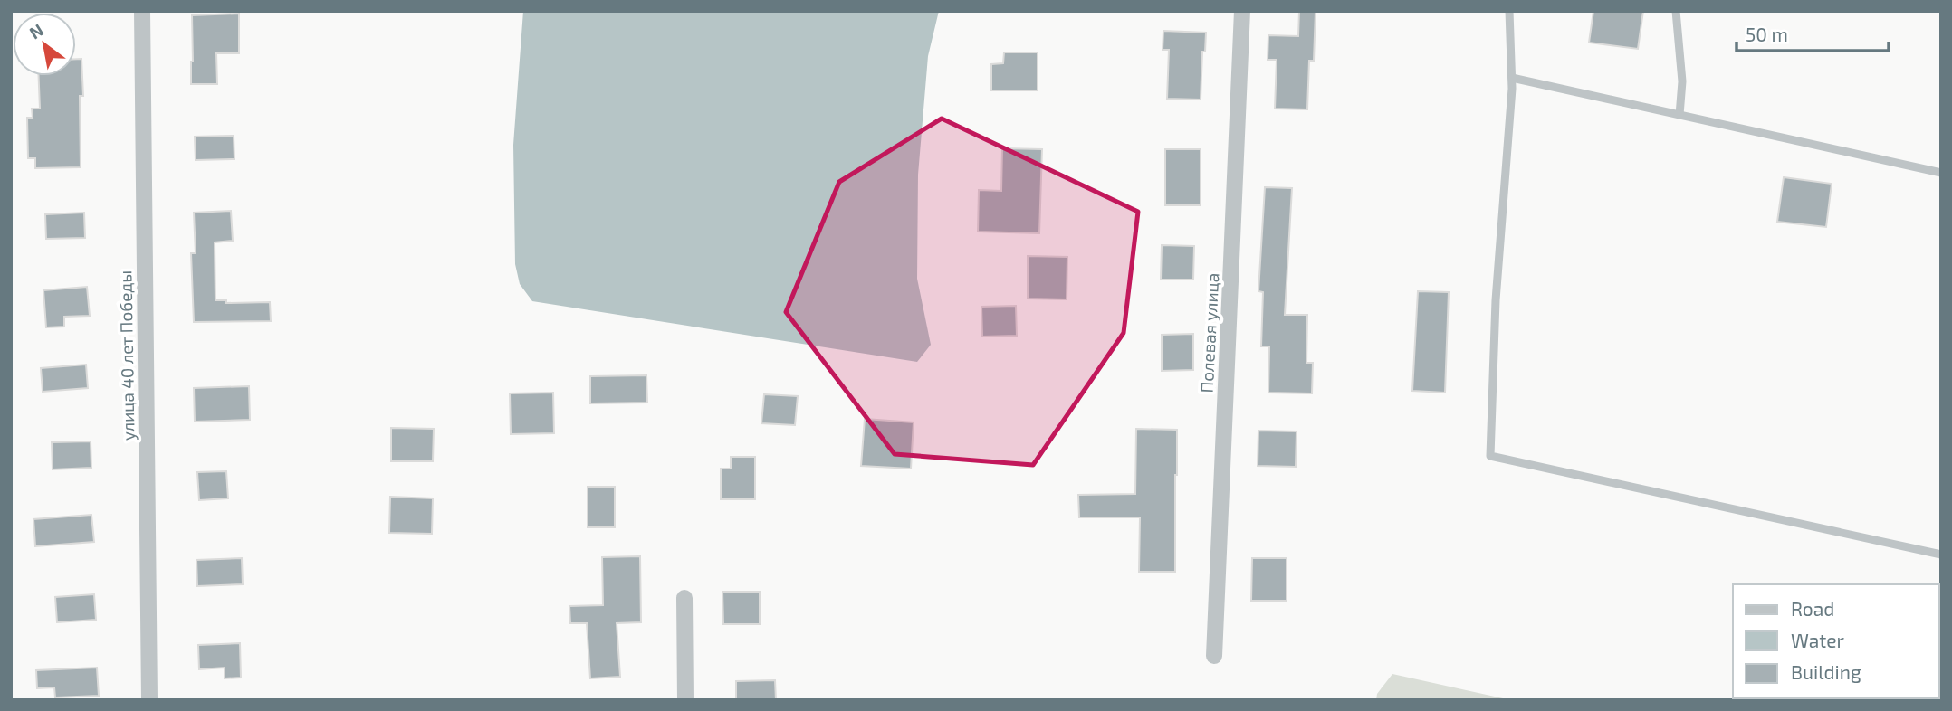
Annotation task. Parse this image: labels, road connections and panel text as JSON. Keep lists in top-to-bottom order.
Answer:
{
  "streets": {
    "street": ["Полевая улица", "улица 40 лет Победы"]
  },
  "legend": ["Road", "Water", "Building"],
  "scale_bar": "50 m",
  "north": "top left"
}
